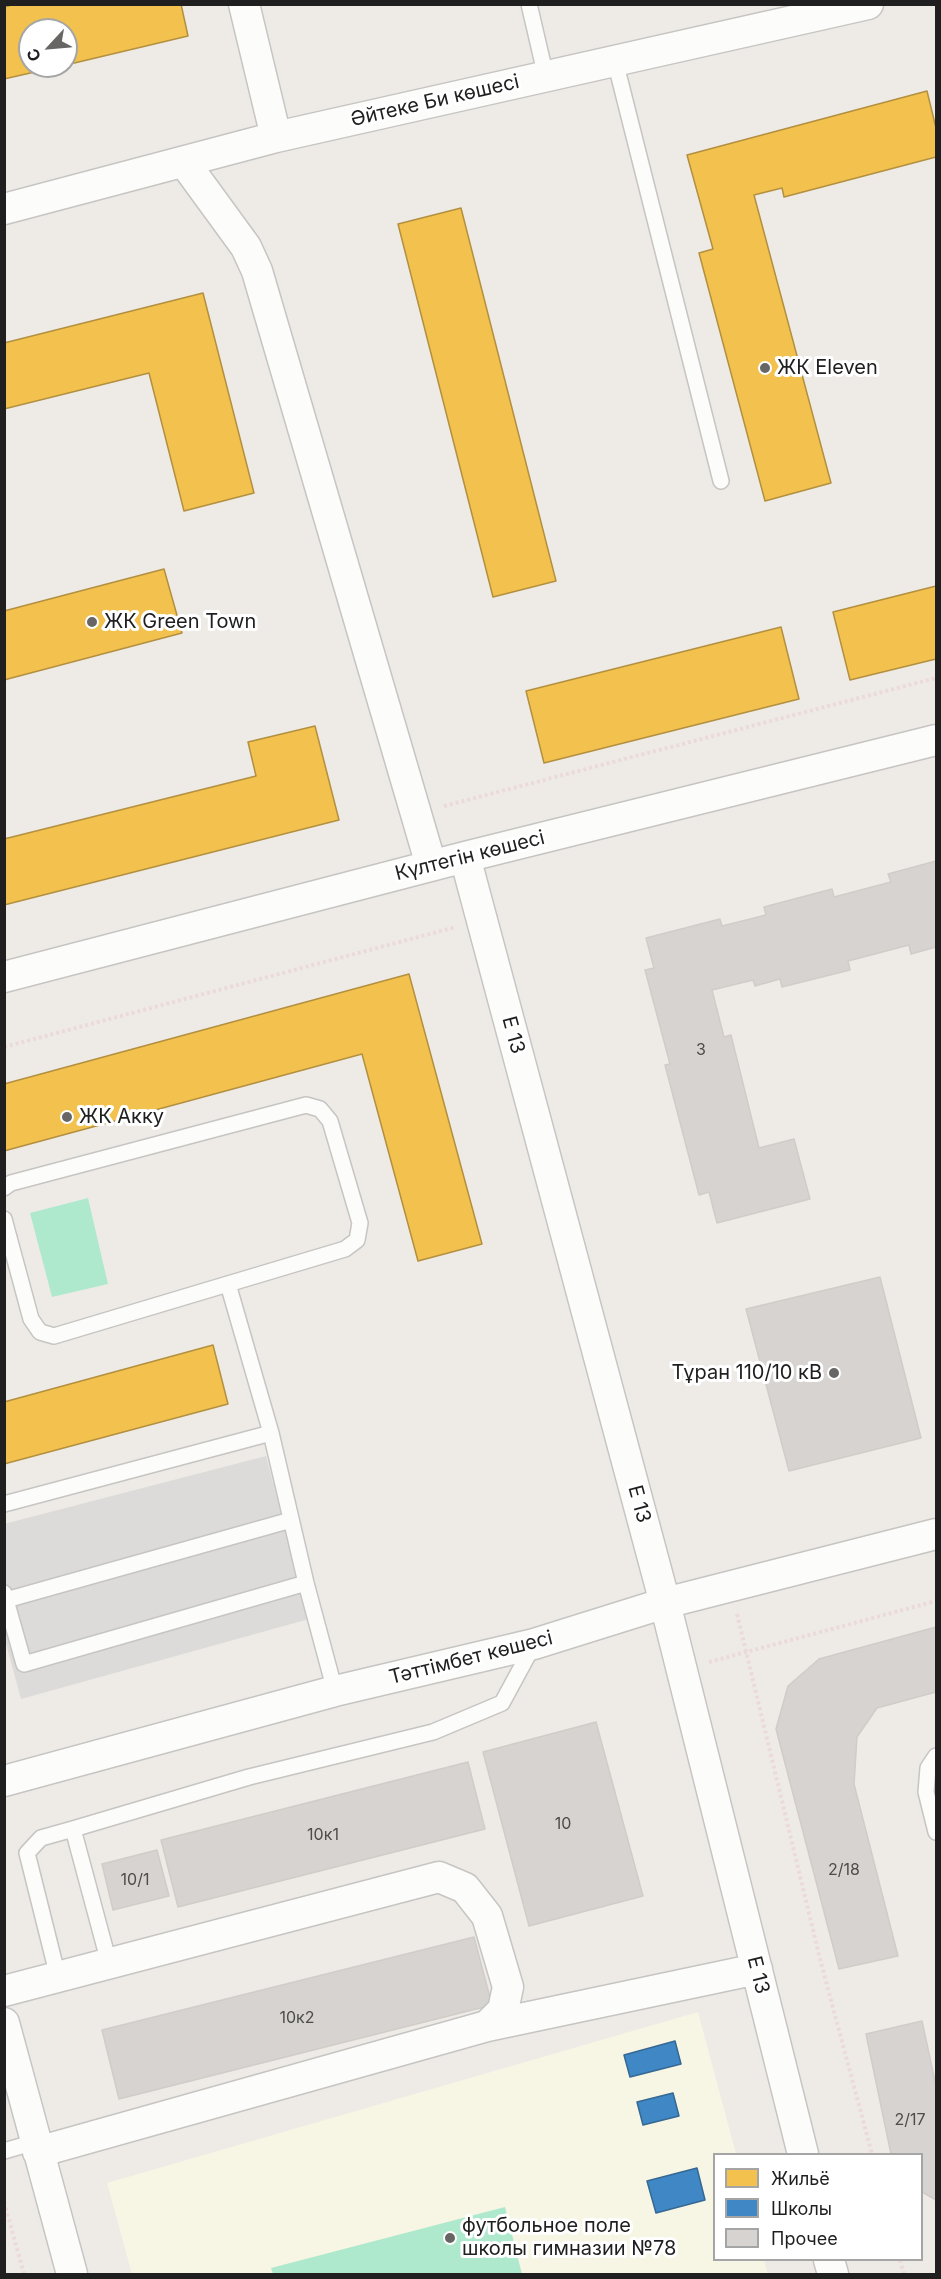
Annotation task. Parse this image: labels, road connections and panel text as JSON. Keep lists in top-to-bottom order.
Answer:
{
  "streets": {
    "street": [
      "Әйтеке Би көшесі",
      "Күлтегін көшесі",
      "E 13",
      "Тәттімбет көшесі"
    ]
  },
  "crossings": [
    ["Күлтегін көшесі", "E 13"],
    ["E 13", "Тәттімбет көшесі"]
  ],
  "places": [
    "ЖК Eleven",
    "ЖК Green Town",
    "ЖК Акку",
    "Тұран 110/10 кВ",
    "футбольное поле школы гимназии №78"
  ],
  "house_numbers": [
    "3",
    "10",
    "10к1",
    "2/18",
    "10/1",
    "10к2",
    "2/17"
  ],
  "legend": ["Жильё", "Школы", "Прочее"],
  "north": "bottom left"
}
